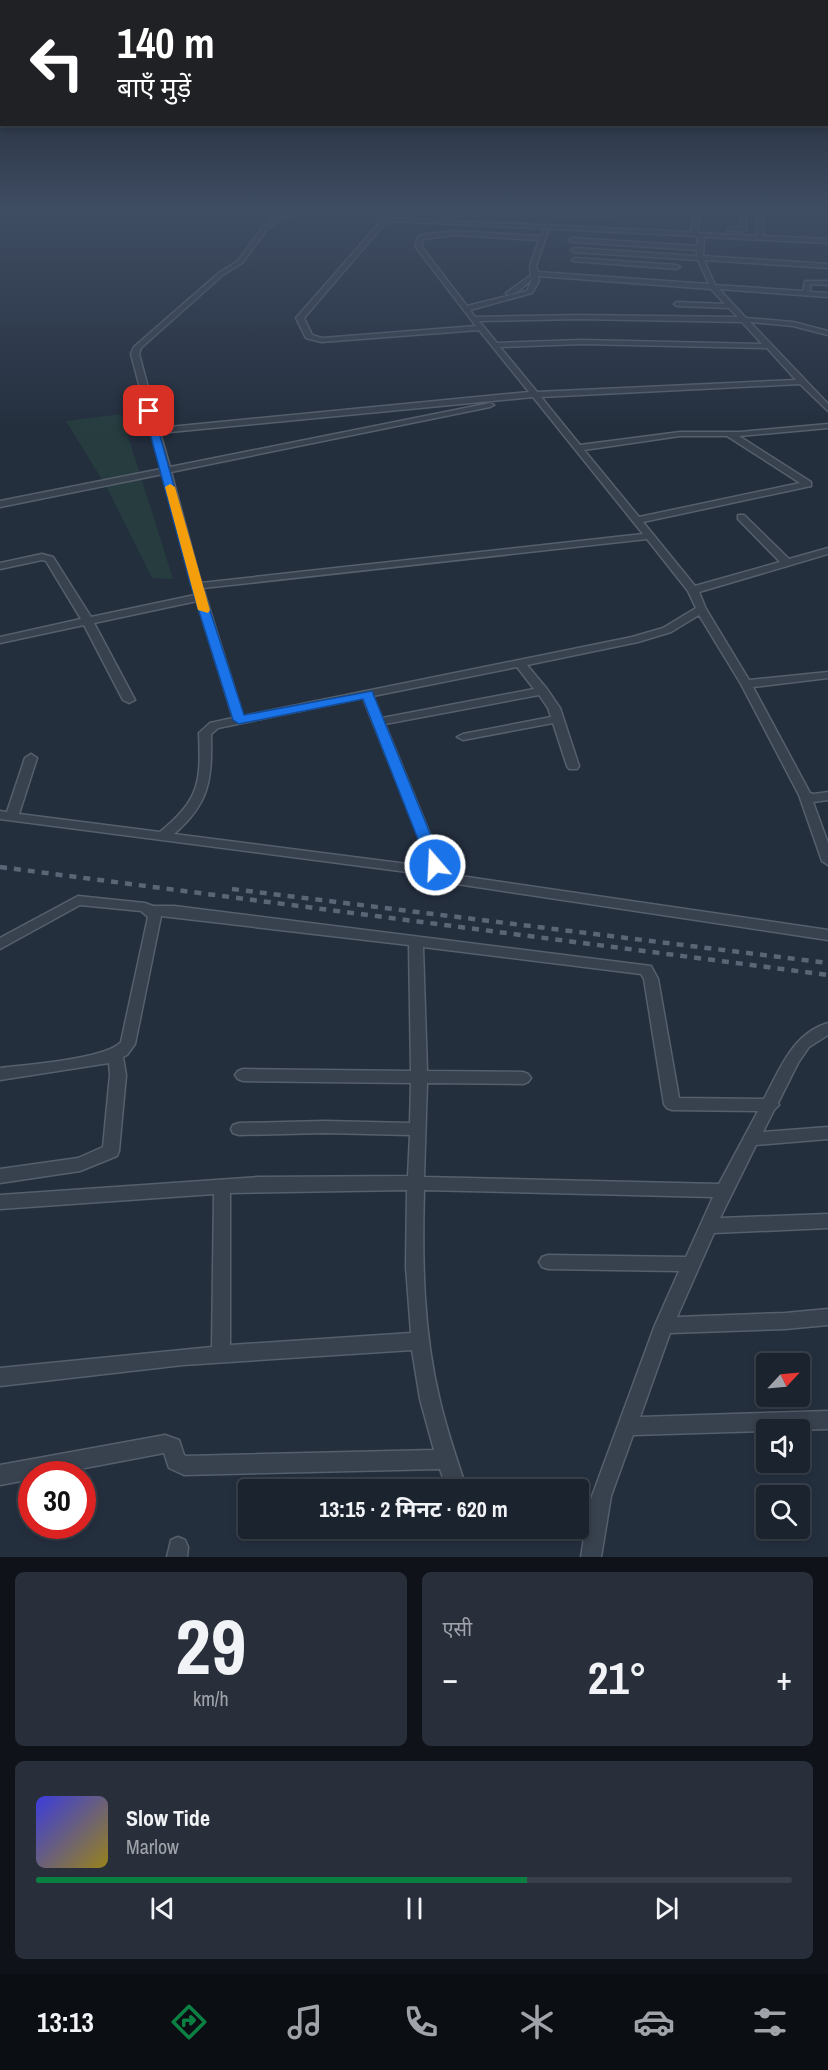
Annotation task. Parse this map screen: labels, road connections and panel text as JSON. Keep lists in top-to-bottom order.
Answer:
{
  "north": "top right",
  "page": {
    "turn": ["140 m", "बाएँ मुड़ें"],
    "limit": "30",
    "trip": "13:15 · 2 मिनट · 620 m",
    "tile": [
      ["29", "km/h"],
      "एसी"
    ],
    "heat": ["−", "21°", "+"],
    "song": ["Slow Tide", "Marlow"],
    "tabs": "13:13"
  }
}
